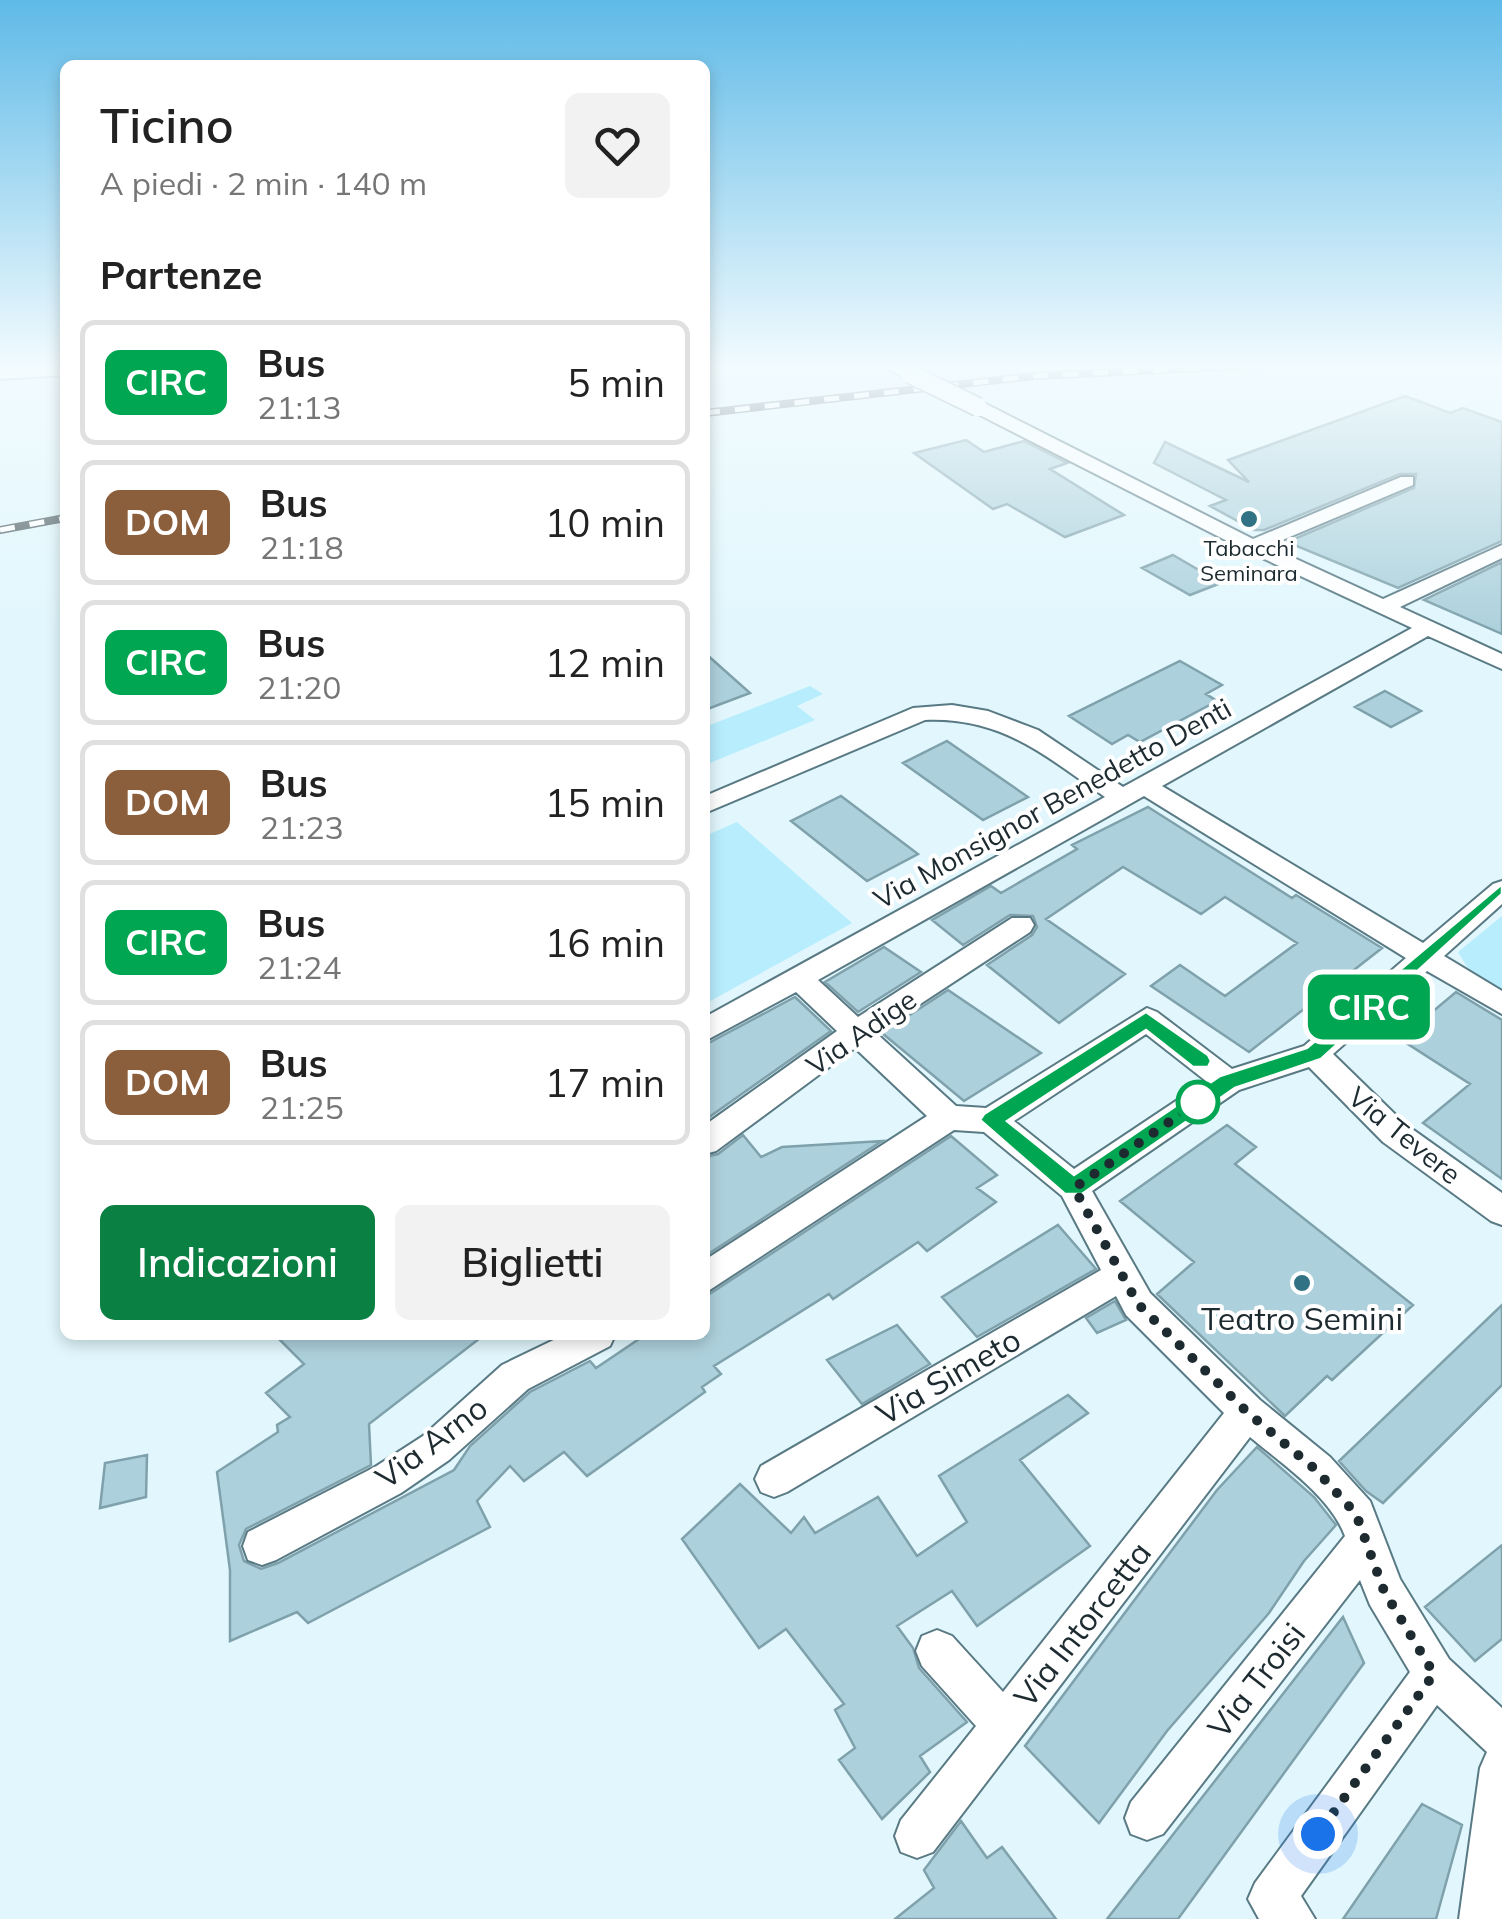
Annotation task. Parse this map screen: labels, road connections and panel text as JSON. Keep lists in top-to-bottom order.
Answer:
{
  "streets": {
    "street": [
      "Via Monsignor Benedetto Denti",
      "Via Adige",
      "Via Tevere",
      "Via Simeto",
      "Via Arno",
      "Via Intorcetta",
      "Via Troisi"
    ]
  },
  "places": ["Tabacchi Seminara", "Teatro Semini"],
  "lines": ["bus line CIRC"],
  "page": {
    "on_map": "CIRC",
    "heading": [
      ["Ticino", "A piedi · 2 min · 140 m"],
      "Partenze"
    ],
    "list": [
      {
        "mark": "CIRC",
        "name": "Bus",
        "note": "21:13",
        "value": "5 min"
      },
      {
        "mark": "DOM",
        "name": "Bus",
        "note": "21:18",
        "value": "10 min"
      },
      {
        "mark": "CIRC",
        "name": "Bus",
        "note": "21:20",
        "value": "12 min"
      },
      {
        "mark": "DOM",
        "name": "Bus",
        "note": "21:23",
        "value": "15 min"
      },
      {
        "mark": "CIRC",
        "name": "Bus",
        "note": "21:24",
        "value": "16 min"
      },
      {
        "mark": "DOM",
        "name": "Bus",
        "note": "21:25",
        "value": "17 min"
      }
    ],
    "buttons": ["Indicazioni", "Biglietti"]
  }
}
